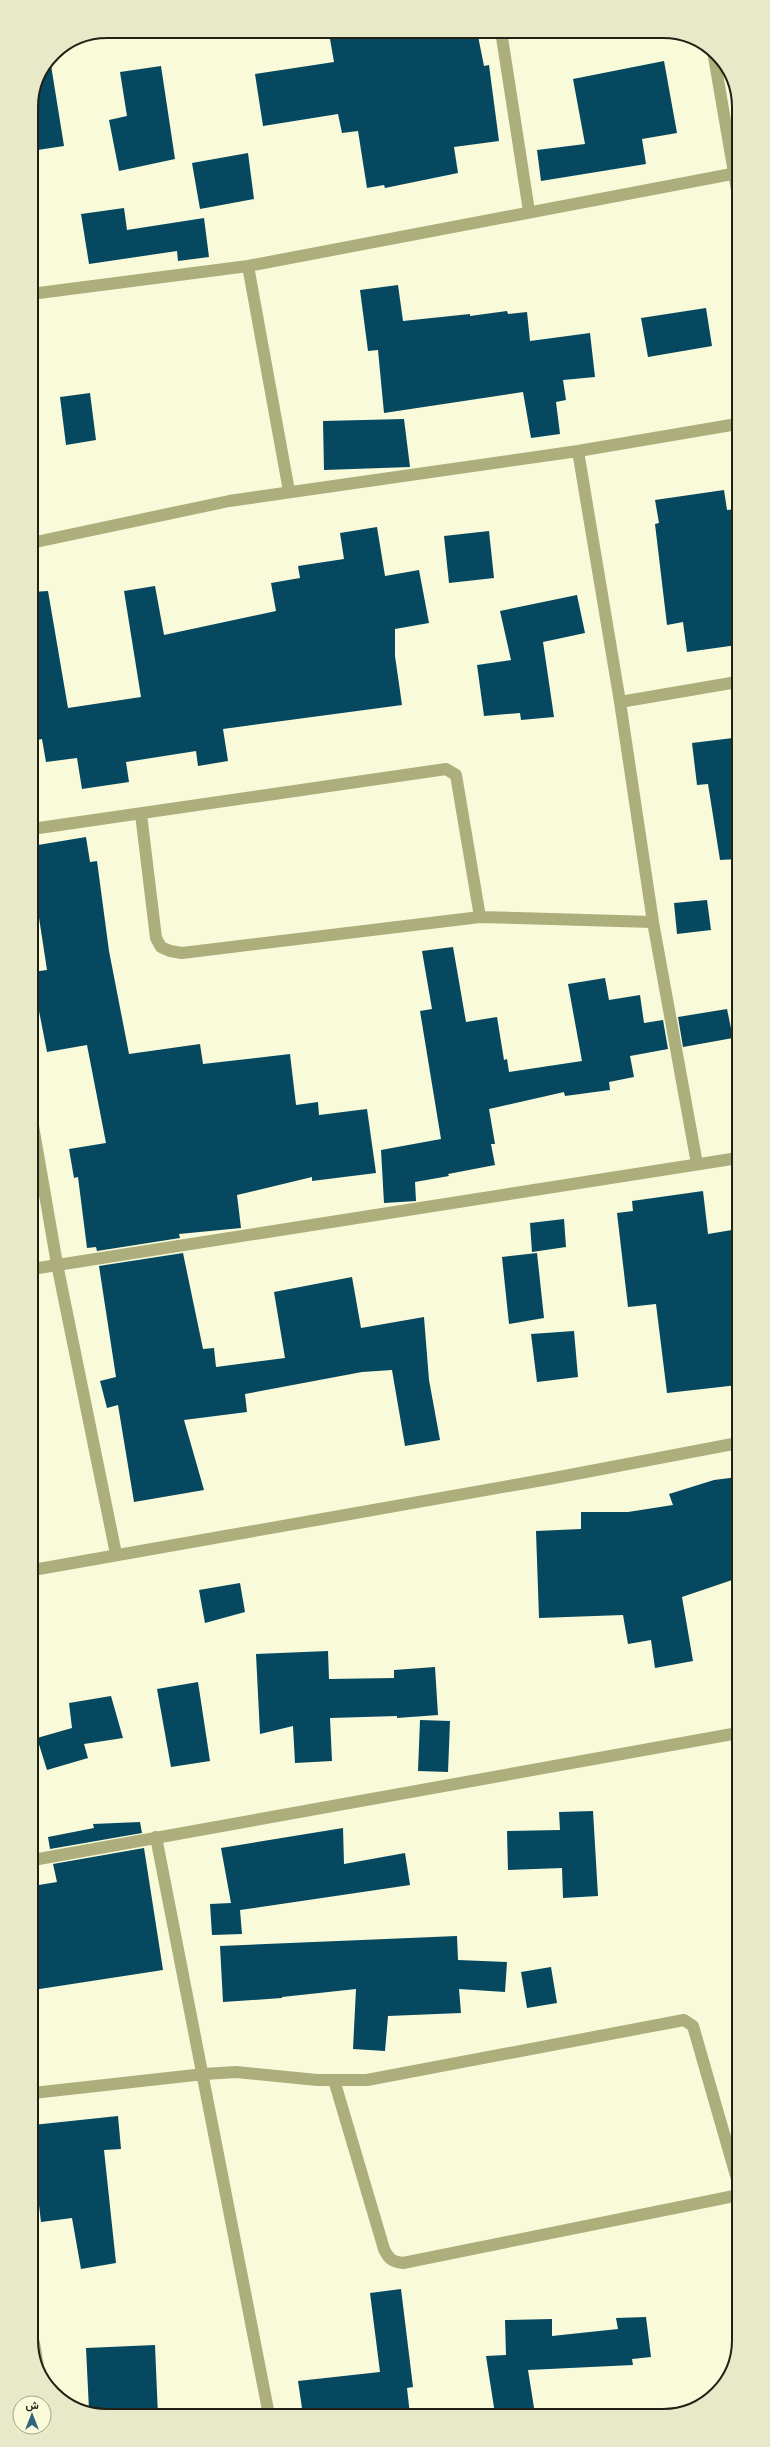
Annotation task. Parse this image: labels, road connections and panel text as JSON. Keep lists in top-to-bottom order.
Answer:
{
  "north": "top"
}
